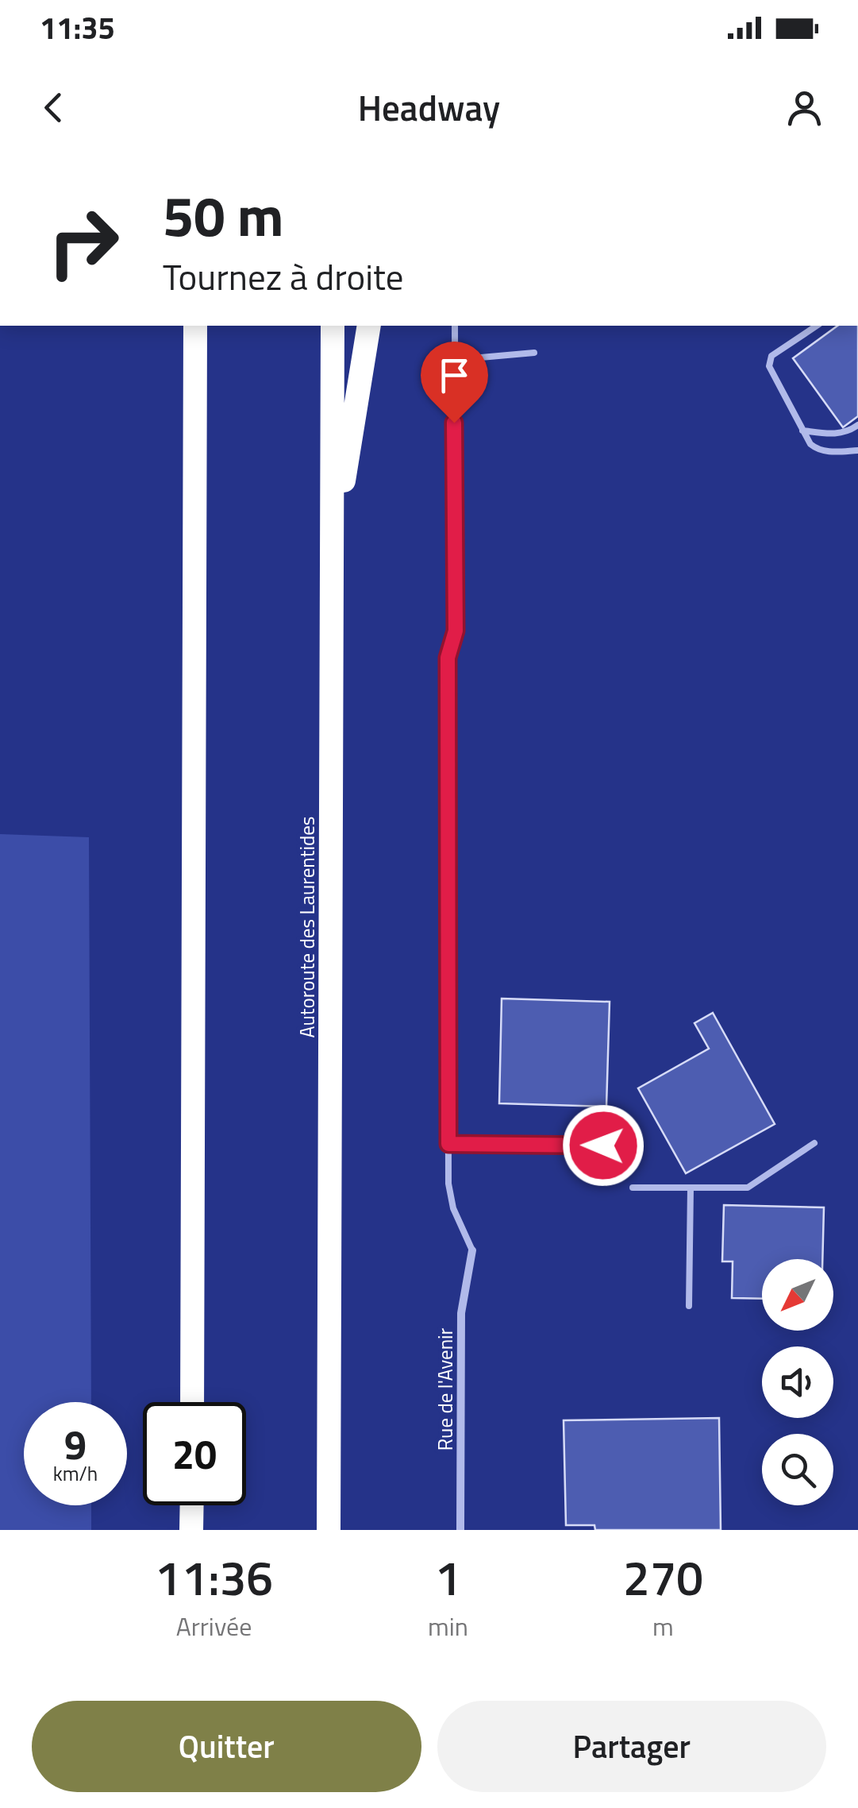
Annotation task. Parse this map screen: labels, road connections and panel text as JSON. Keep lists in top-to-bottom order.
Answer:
{
  "streets": {
    "highway": ["Autoroute des Laurentides"],
    "street": ["Rue de l'Avenir"]
  },
  "north": "bottom left",
  "page": {
    "status": "11:35",
    "header": "Headway",
    "turn": ["50 m", "Tournez à droite"],
    "speed": "9 km/h",
    "limit": "20",
    "eta": [
      "11:36",
      "Arrivée",
      "1",
      "min",
      "270",
      "m"
    ],
    "buttons": ["Quitter", "Partager"]
  }
}
